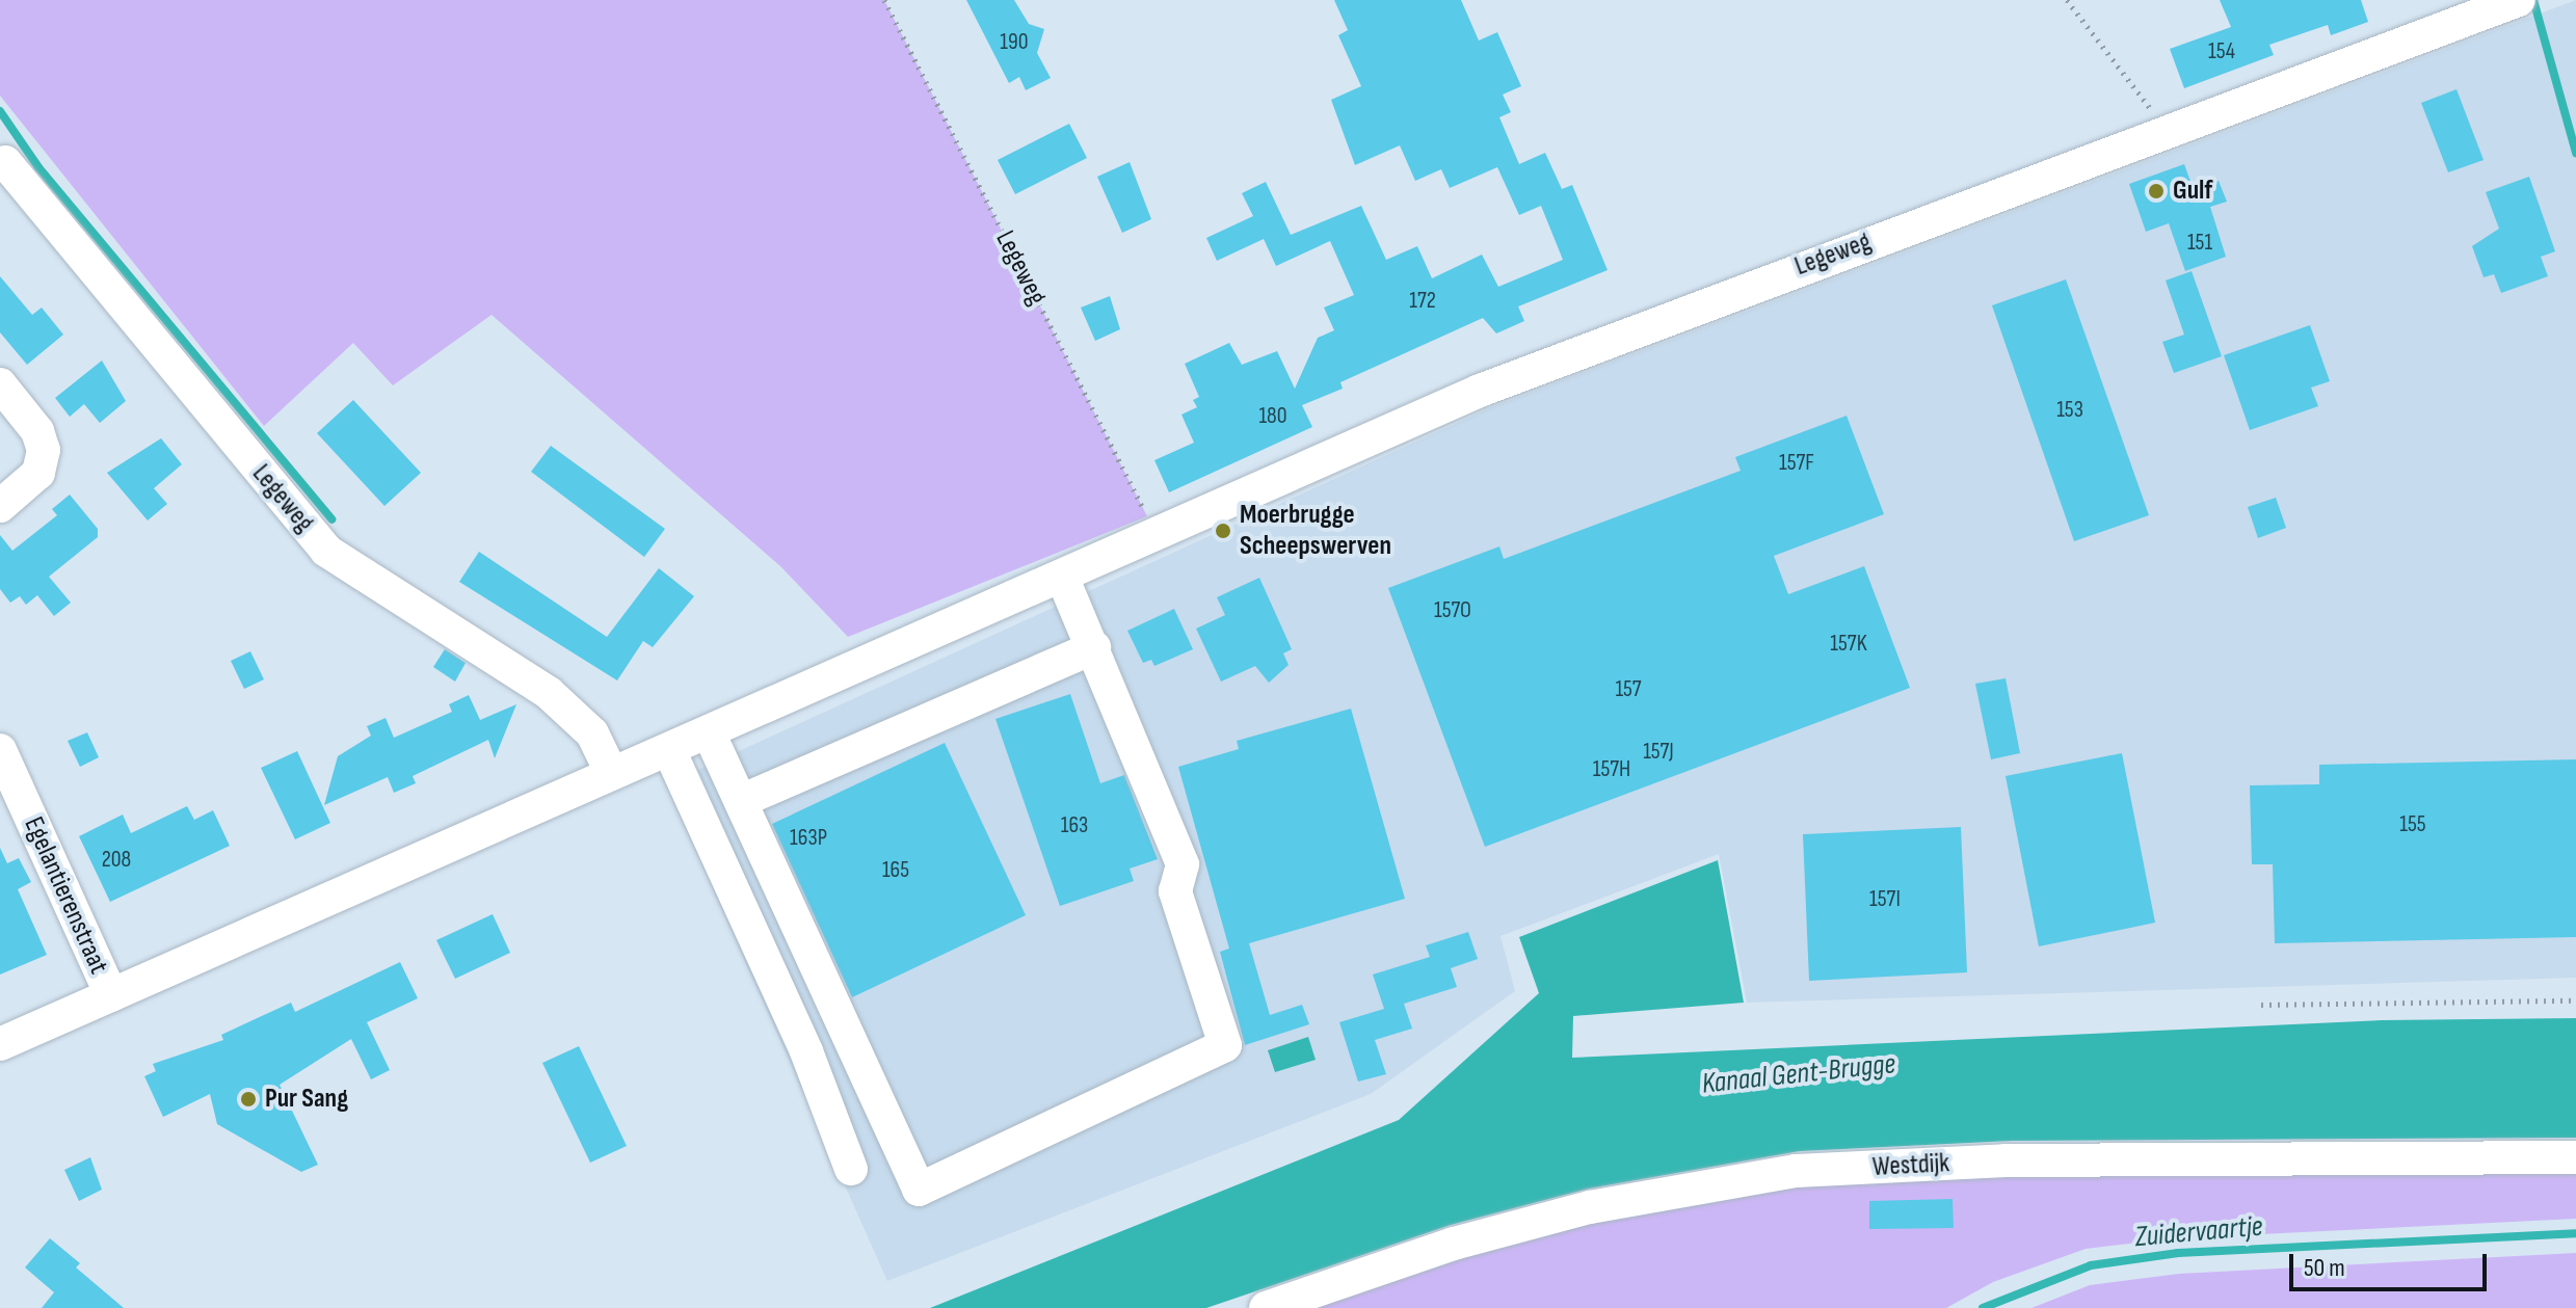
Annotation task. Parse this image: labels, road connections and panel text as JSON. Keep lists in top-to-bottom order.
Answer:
{
  "streets": {
    "street": ["Legeweg", "Egelantierenstraat", "Westdijk"]
  },
  "crossings": [
    ["Legeweg", "Egelantierenstraat"]
  ],
  "water": ["Kanaal Gent-Brugge", "Zuidervaartje"],
  "places": ["Gulf", "Moerbrugge Scheepswerven", "Pur Sang"],
  "house_numbers": [
    "190",
    "154",
    "151",
    "172",
    "153",
    "180",
    "157F",
    "157O",
    "157K",
    "157",
    "157J",
    "157H",
    "155",
    "163",
    "163P",
    "208",
    "165",
    "157I"
  ],
  "scale_bar": "50 m"
}
